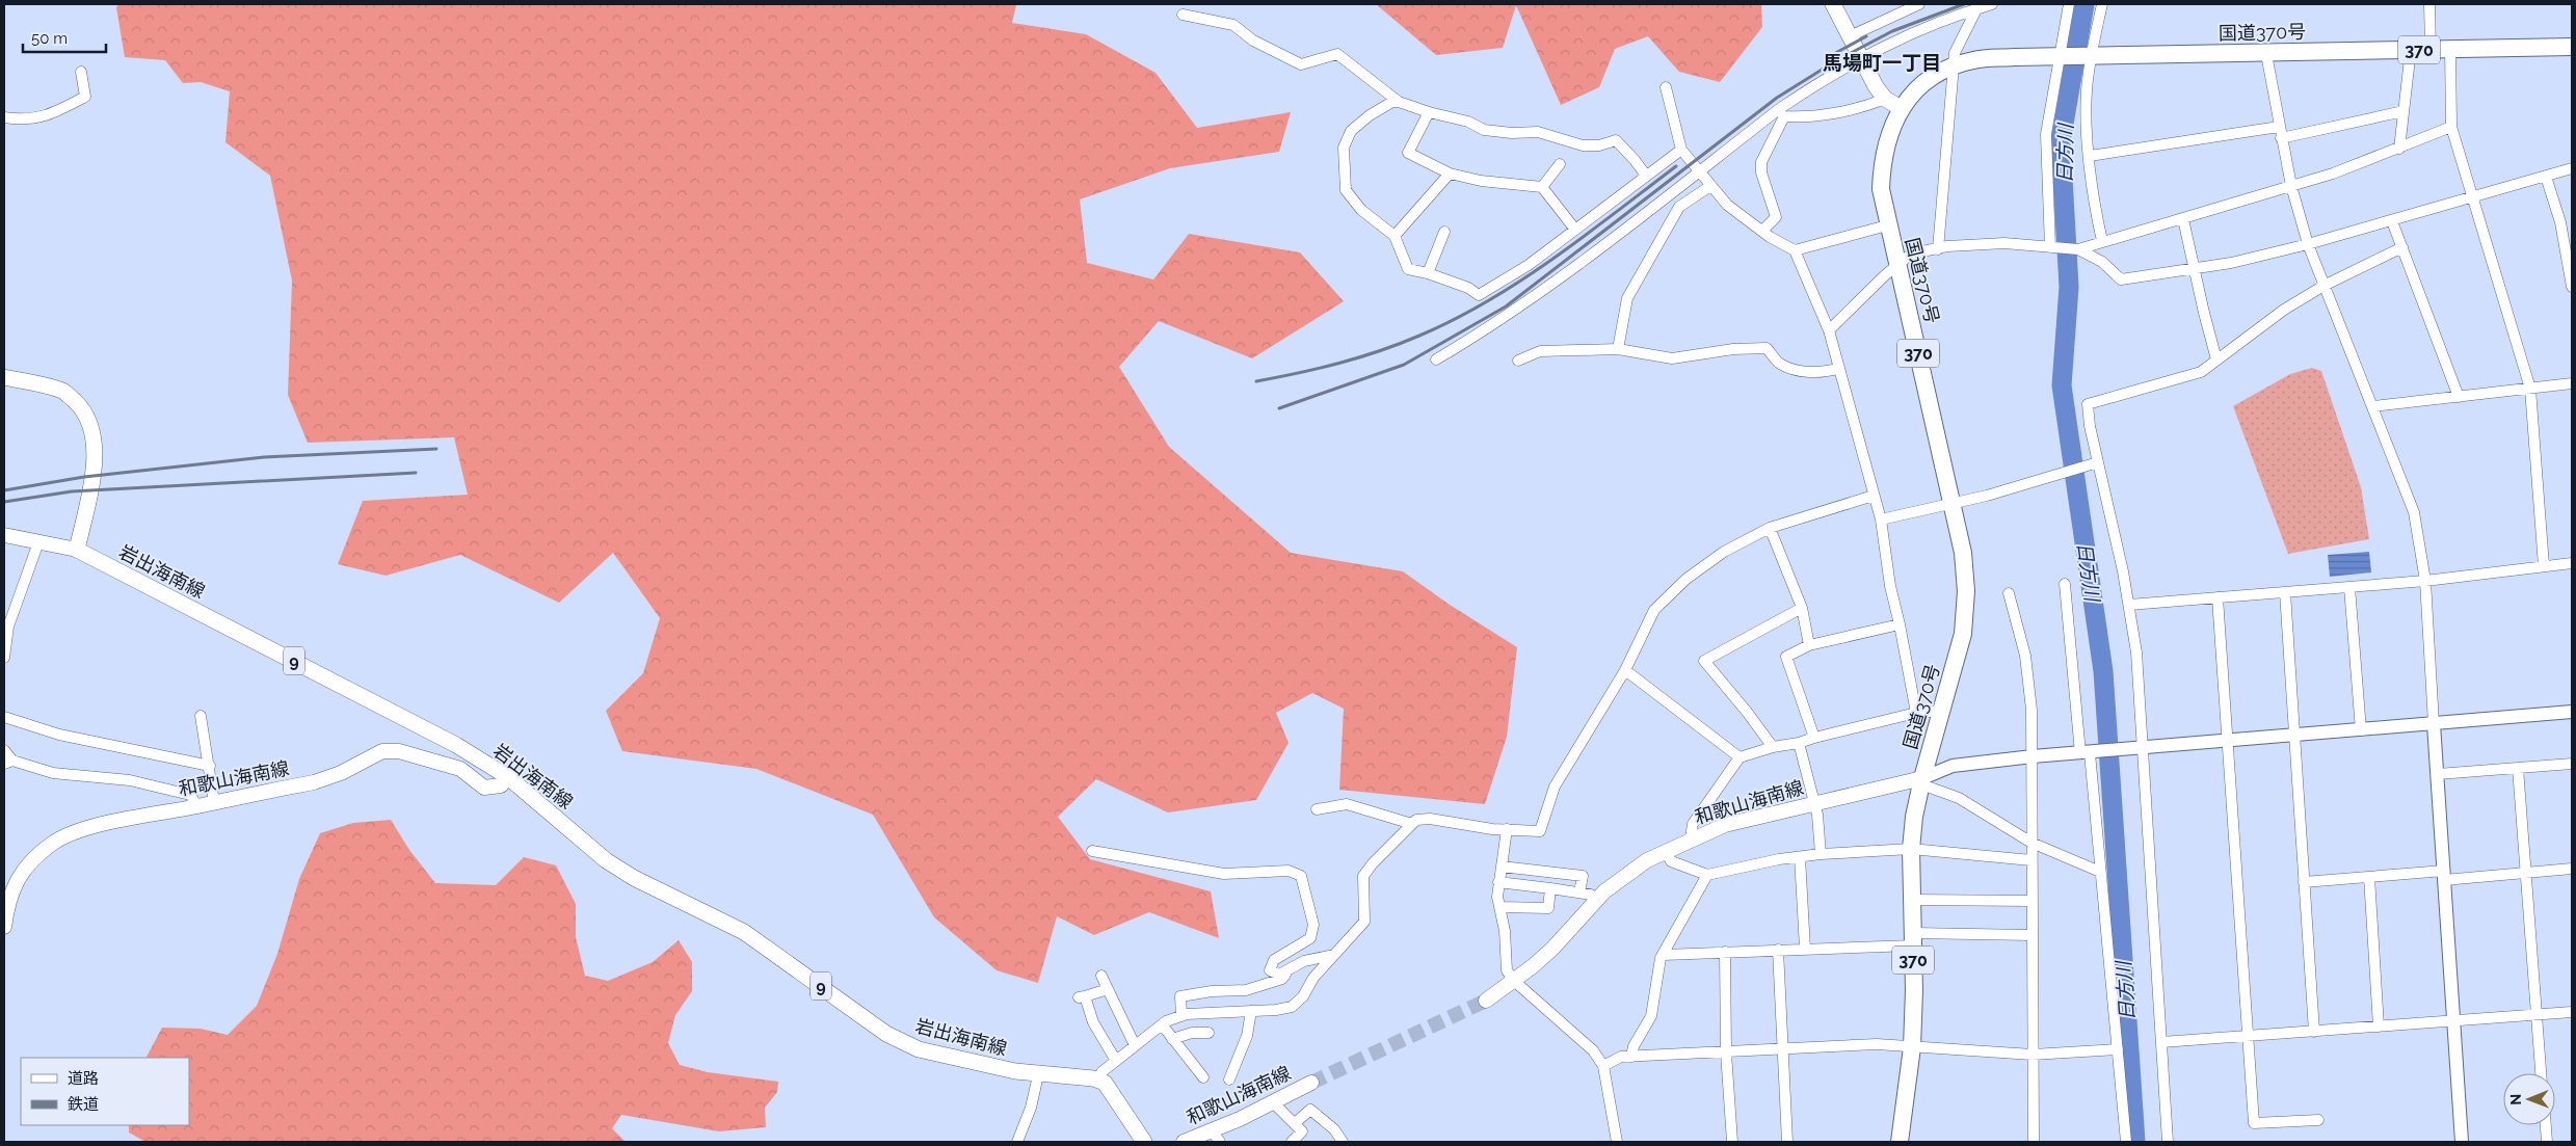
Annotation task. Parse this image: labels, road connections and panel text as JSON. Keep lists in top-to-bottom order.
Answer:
{
  "streets": {
    "highway": ["国道370号", "370"],
    "main road": ["岩出海南線", "9", "和歌山海南線"]
  },
  "crossings": [
    ["国道370号", "和歌山海南線"],
    ["岩出海南線", "和歌山海南線"]
  ],
  "districts": ["馬場町一丁目"],
  "water": ["日方川"],
  "legend": ["道路", "鉄道"],
  "scale_bar": "50 m",
  "north": "left"
}
